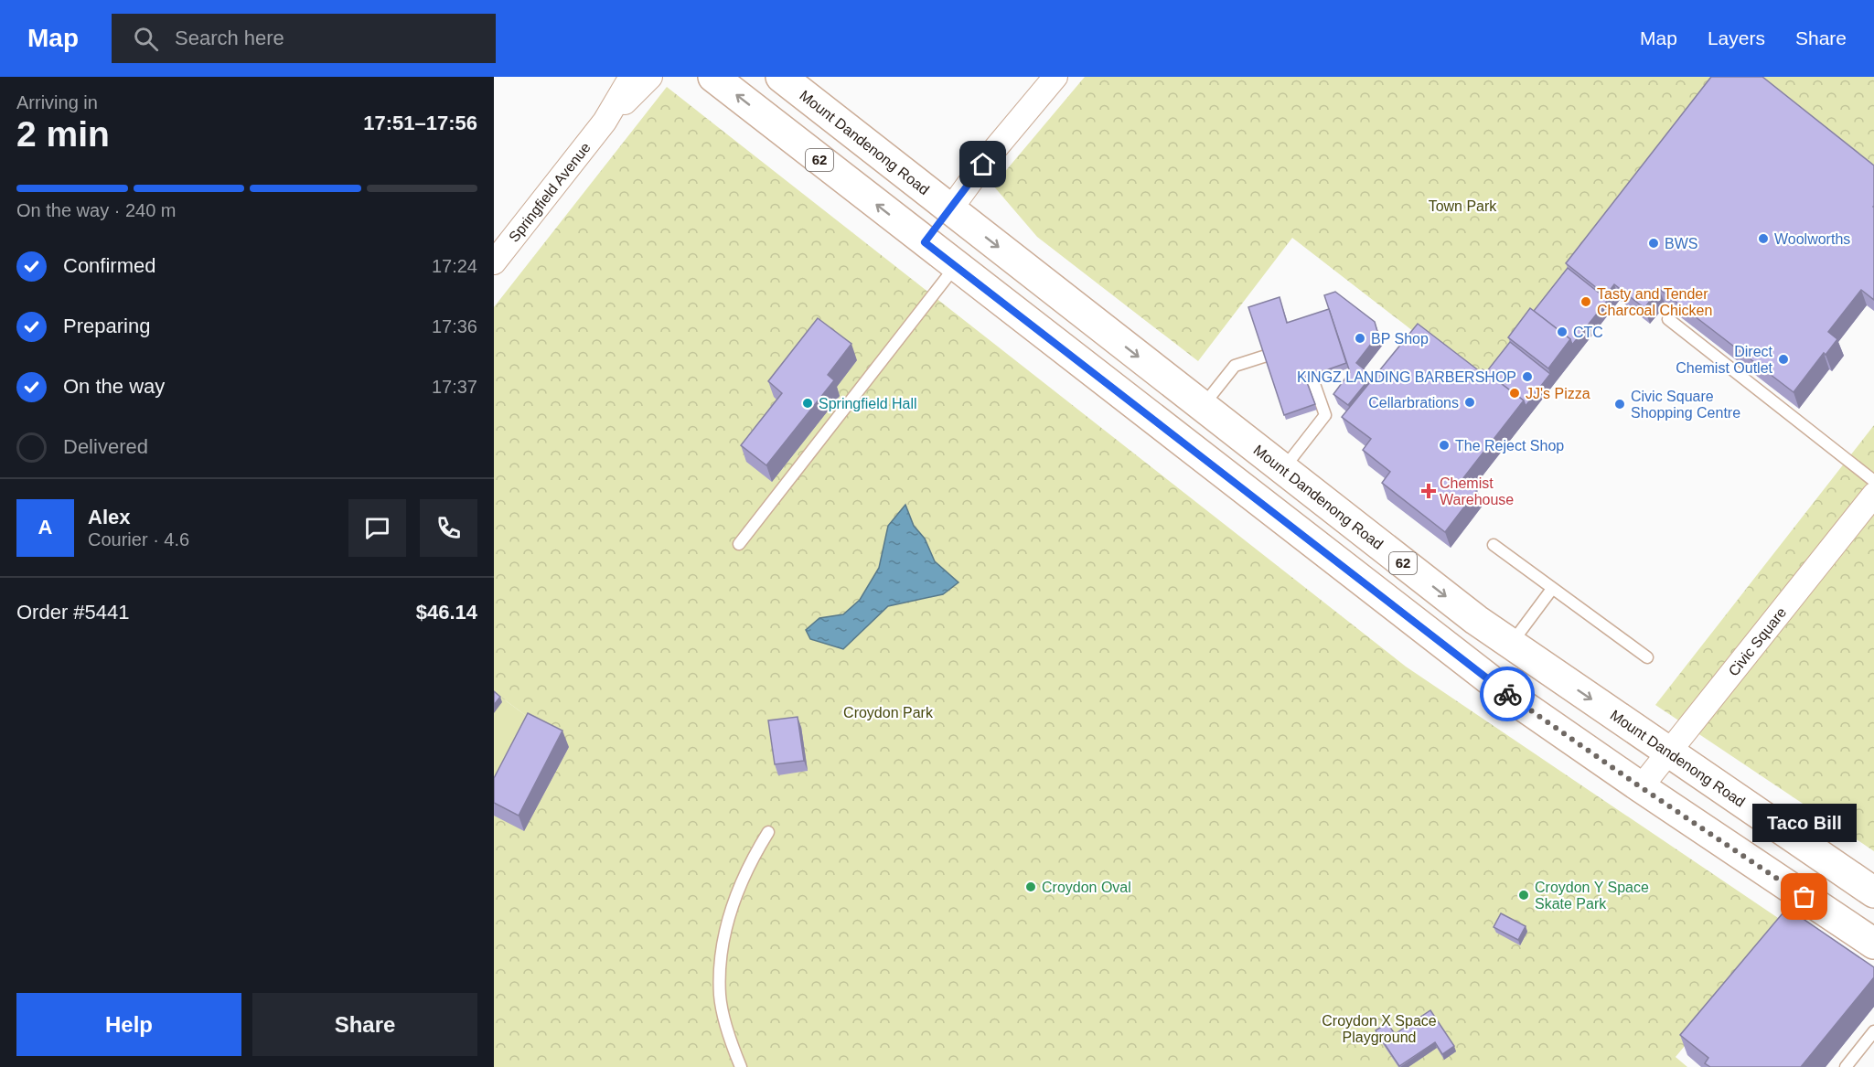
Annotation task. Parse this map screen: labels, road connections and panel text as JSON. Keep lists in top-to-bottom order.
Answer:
{
  "streets": {
    "main road": ["Mount Dandenong Road", "62"],
    "street": ["Springfield Avenue", "Civic Square"]
  },
  "crossings": [
    ["Mount Dandenong Road", "Civic Square"],
    ["62", "Civic Square"]
  ],
  "parks": ["Town Park", "Croydon Park", "Croydon X Space Playground"],
  "places": {
    "other": [
      "Woolworths",
      "BWS",
      "Tasty and Tender Charcoal Chicken",
      "CTC",
      "BP Shop",
      "Direct Chemist Outlet",
      "KINGZ LANDING BARBERSHOP",
      "JJ's Pizza",
      "Cellarbrations",
      "Springfield Hall",
      "Civic Square Shopping Centre",
      "The Reject Shop",
      "Croydon Oval",
      "Croydon Y Space Skate Park",
      "Taco Bill"
    ],
    "health": ["Chemist Warehouse"]
  },
  "page": {
    "header": "Map",
    "search": "Search here",
    "nav": ["Map", "Layers", "Share"],
    "heading": ["2 min", "Arriving in", "17:51–17:56"],
    "panel": [
      "Alex",
      "Courier · 4.6",
      "Order #5441",
      "$46.14"
    ],
    "bar": "On the way · 240 m",
    "list": [
      ["Confirmed", "17:24"],
      ["Preparing", "17:36"],
      ["On the way", "17:37"],
      "Delivered"
    ],
    "round": "A",
    "bubble": "Taco Bill",
    "buttons": ["Help", "Share"]
  }
}
